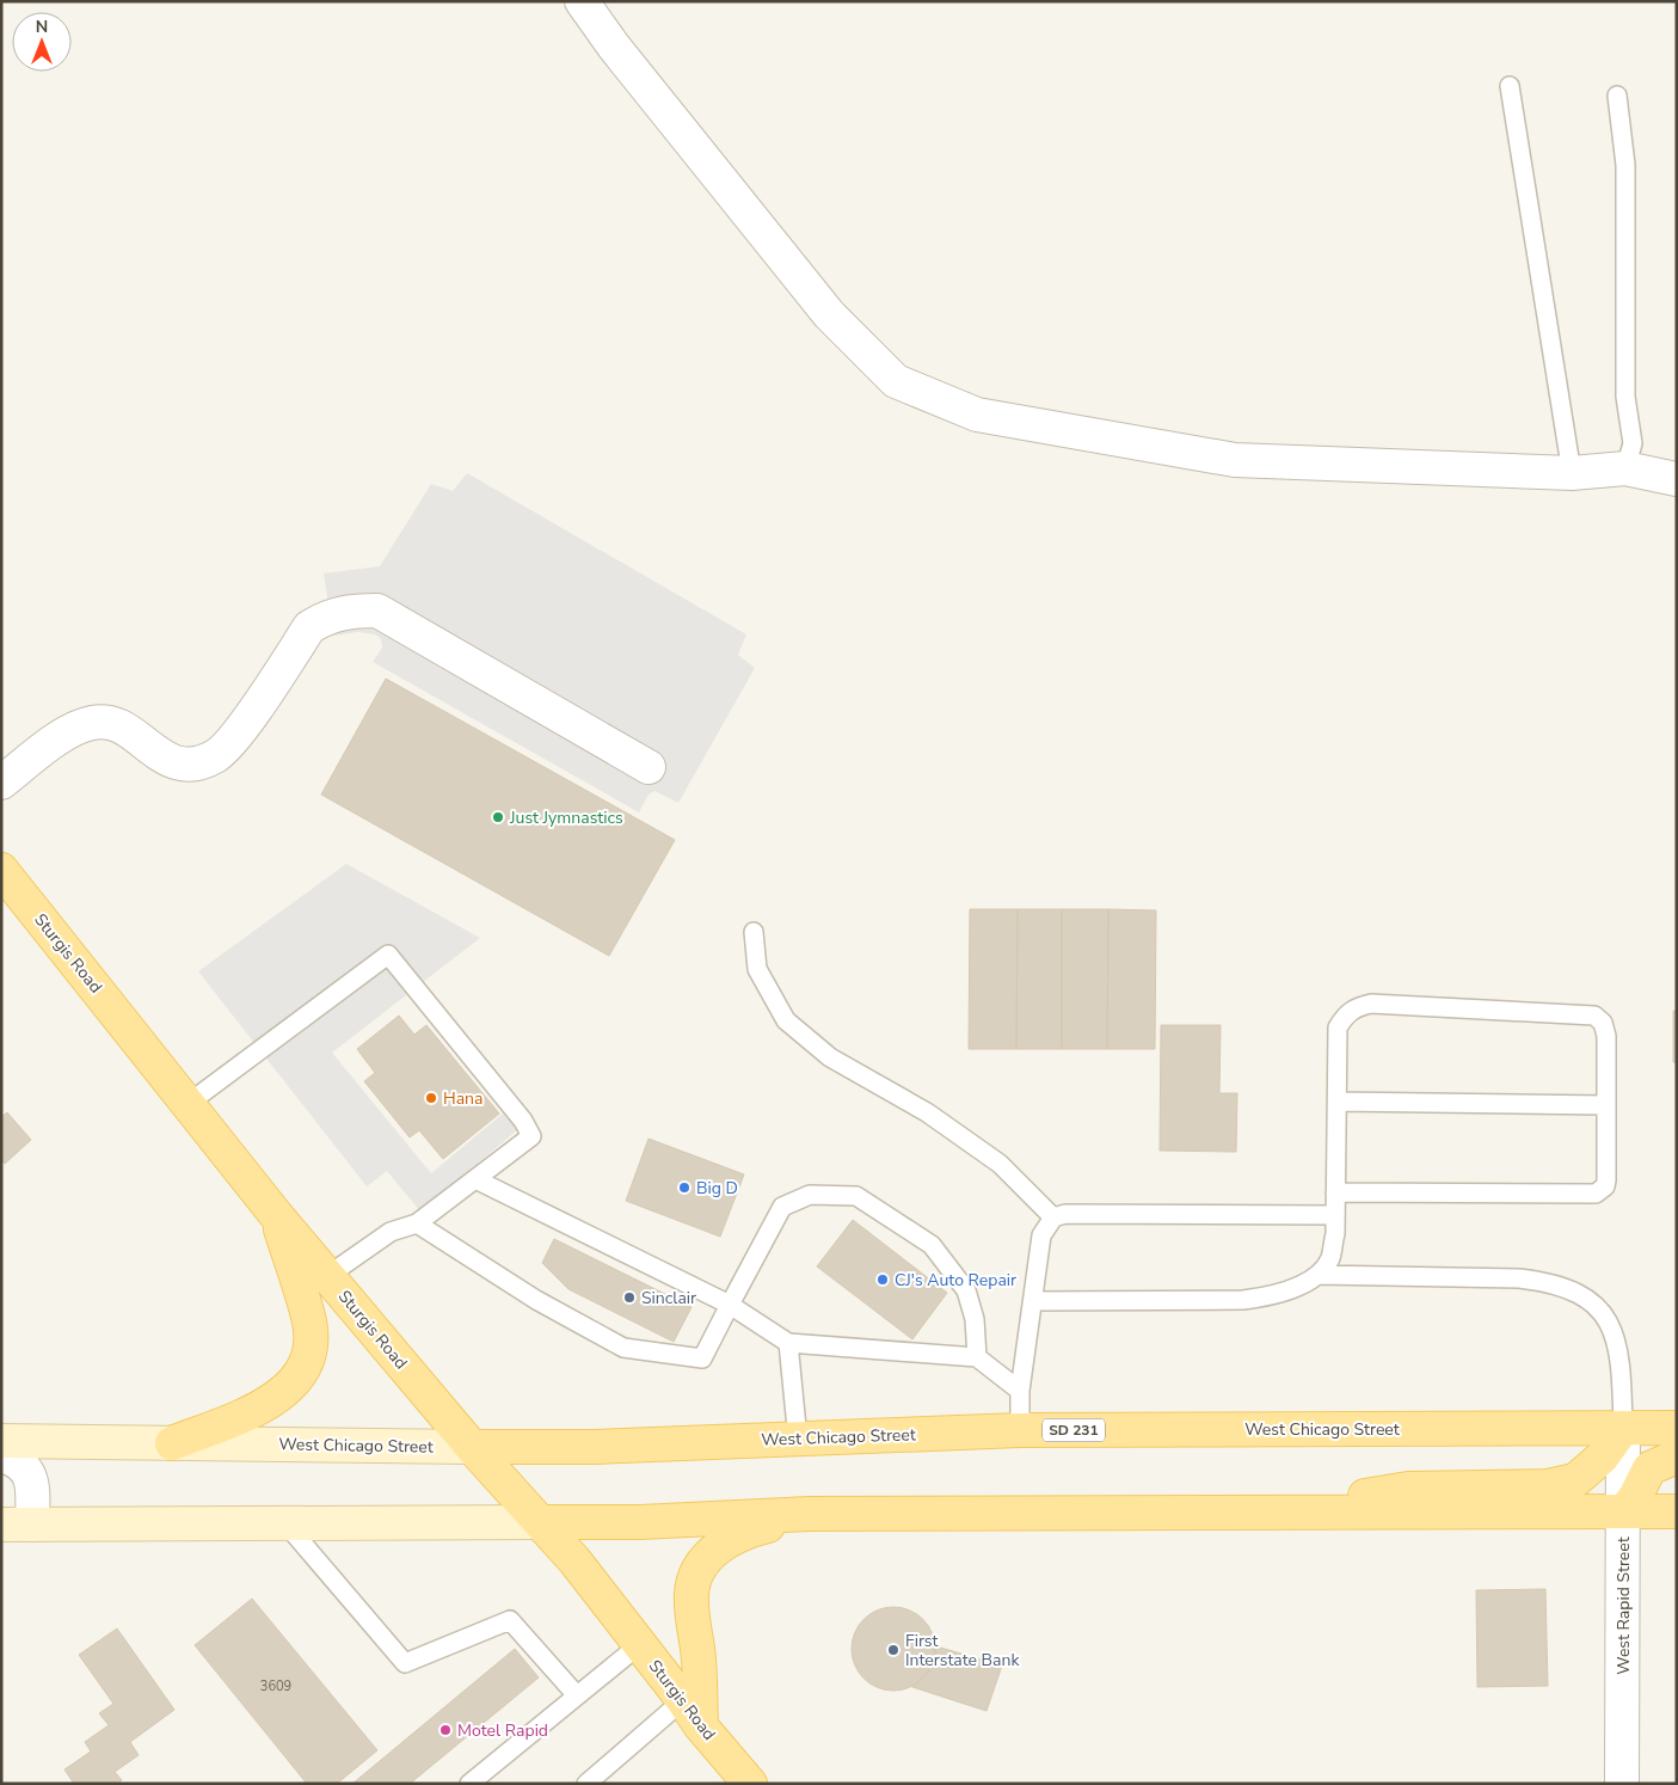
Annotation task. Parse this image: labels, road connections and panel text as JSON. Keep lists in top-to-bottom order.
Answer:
{
  "streets": {
    "main road": ["Sturgis Road", "West Chicago Street", "SD 231"],
    "street": ["West Rapid Street"]
  },
  "crossings": [
    ["Sturgis Road", "West Chicago Street"],
    ["West Chicago Street", "West Rapid Street"]
  ],
  "places": [
    "Just Jymnastics",
    "Hana",
    "Big D",
    "CJ's Auto Repair",
    "Sinclair",
    "First Interstate Bank",
    "Motel Rapid"
  ],
  "house_numbers": ["3609"],
  "north": "top"
}
